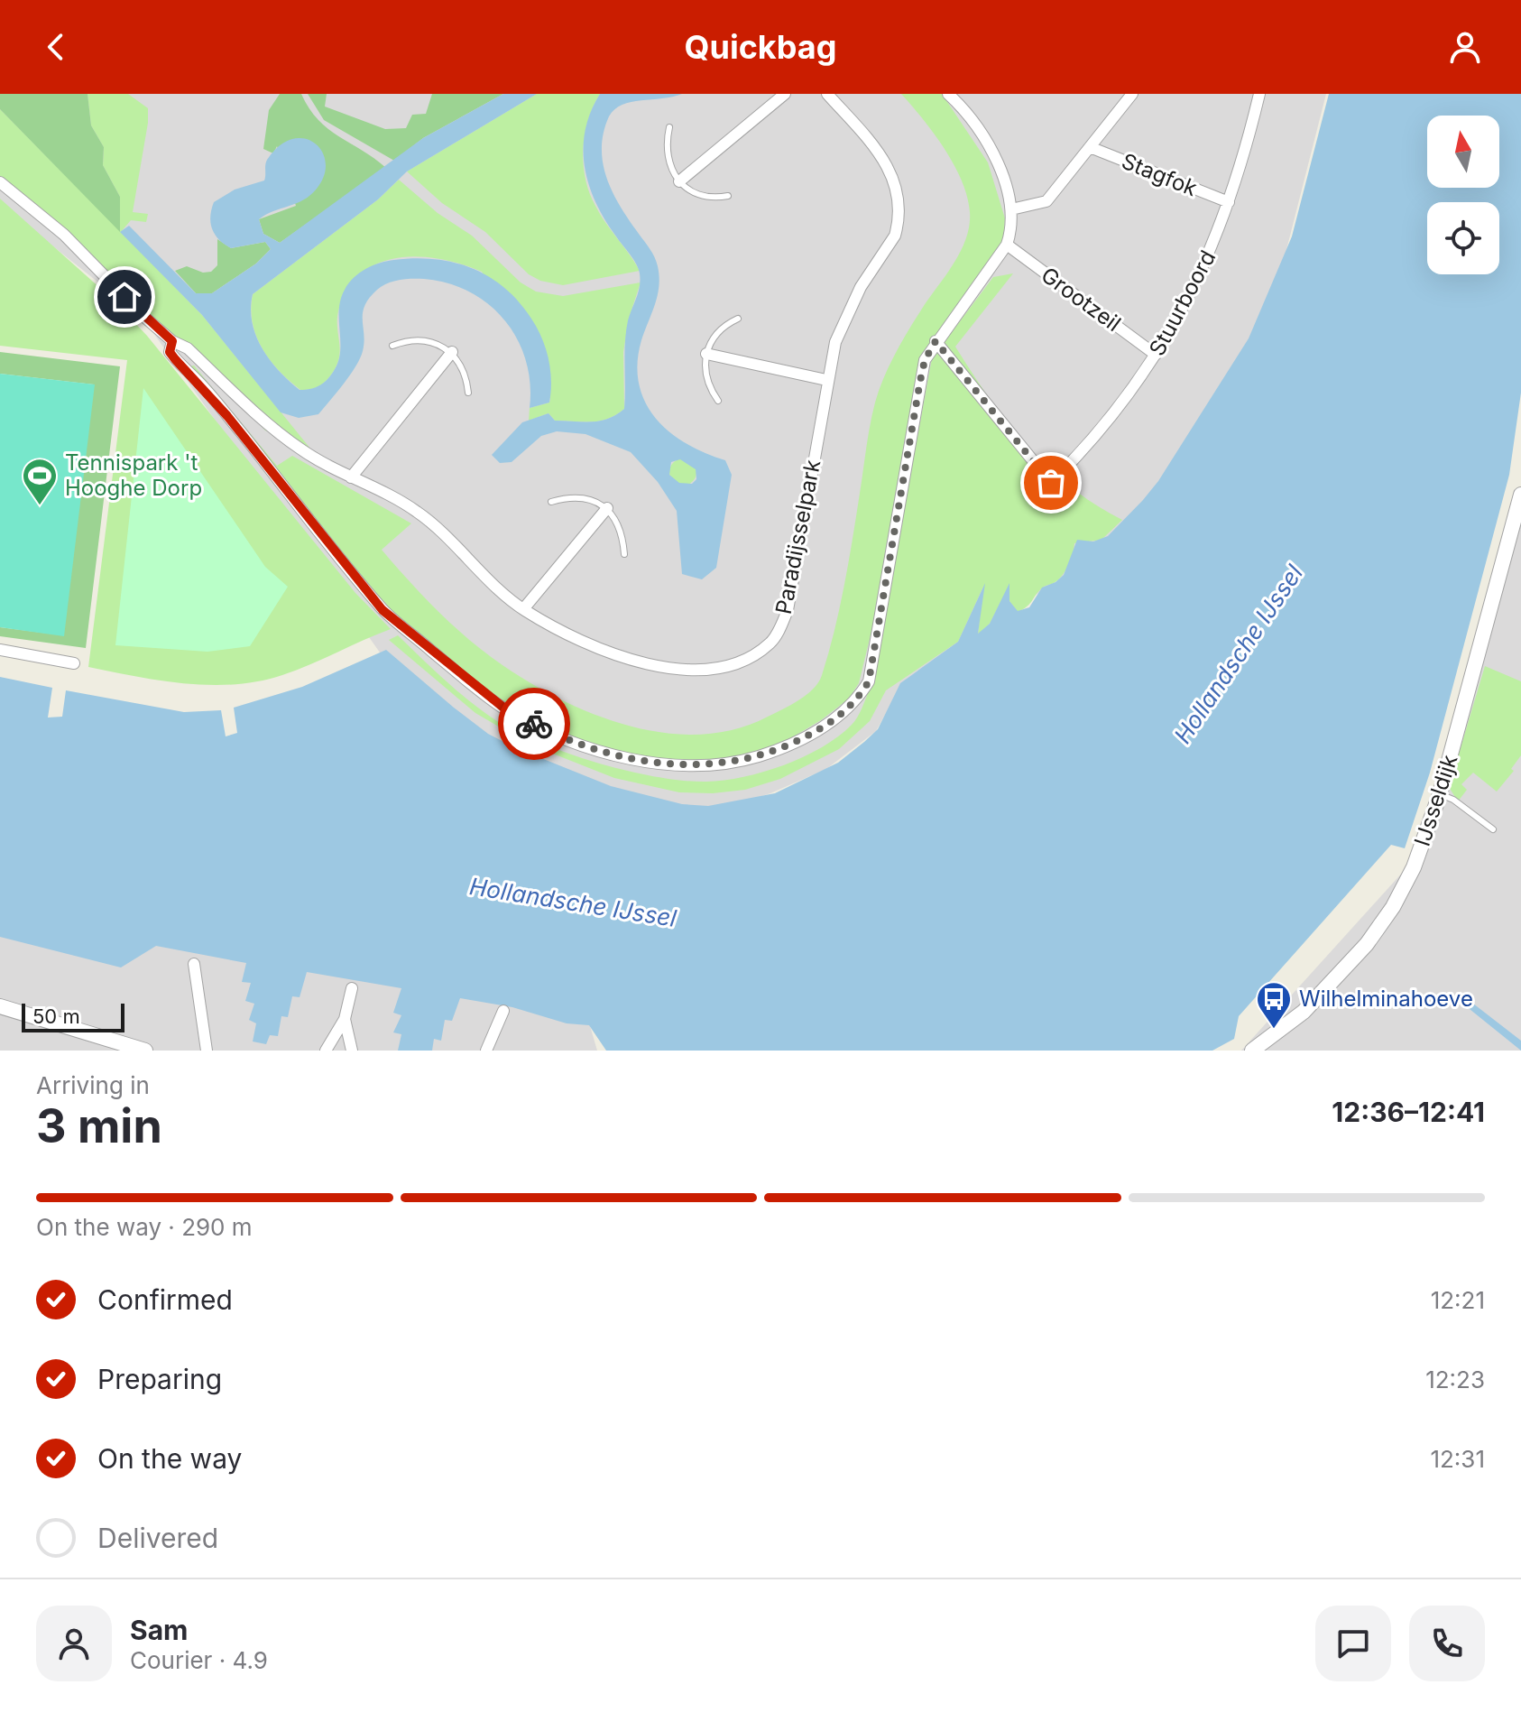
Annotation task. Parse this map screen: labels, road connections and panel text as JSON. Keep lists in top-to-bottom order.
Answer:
{
  "streets": {
    "street": [
      "Stagfok",
      "Grootzeil",
      "Stuurboord",
      "Paradijsselpark",
      "IJsseldijk"
    ]
  },
  "crossings": [
    ["Stagfok", "Stuurboord"],
    ["Grootzeil", "Stuurboord"]
  ],
  "water": ["Hollandsche IJssel"],
  "places": {
    "sports": ["Tennispark 't Hooghe Dorp"],
    "bus stop": ["Wilhelminahoeve"]
  },
  "scale_bar": "50 m",
  "north": "top",
  "page": {
    "header": "Quickbag",
    "scale": "50 m",
    "heading": ["3 min", "Arriving in", "12:36–12:41"],
    "panel": ["Sam", "Courier · 4.9"],
    "bar": "On the way · 290 m",
    "list": [
      ["Confirmed", "12:21"],
      ["Preparing", "12:23"],
      ["On the way", "12:31"],
      "Delivered"
    ]
  }
}
